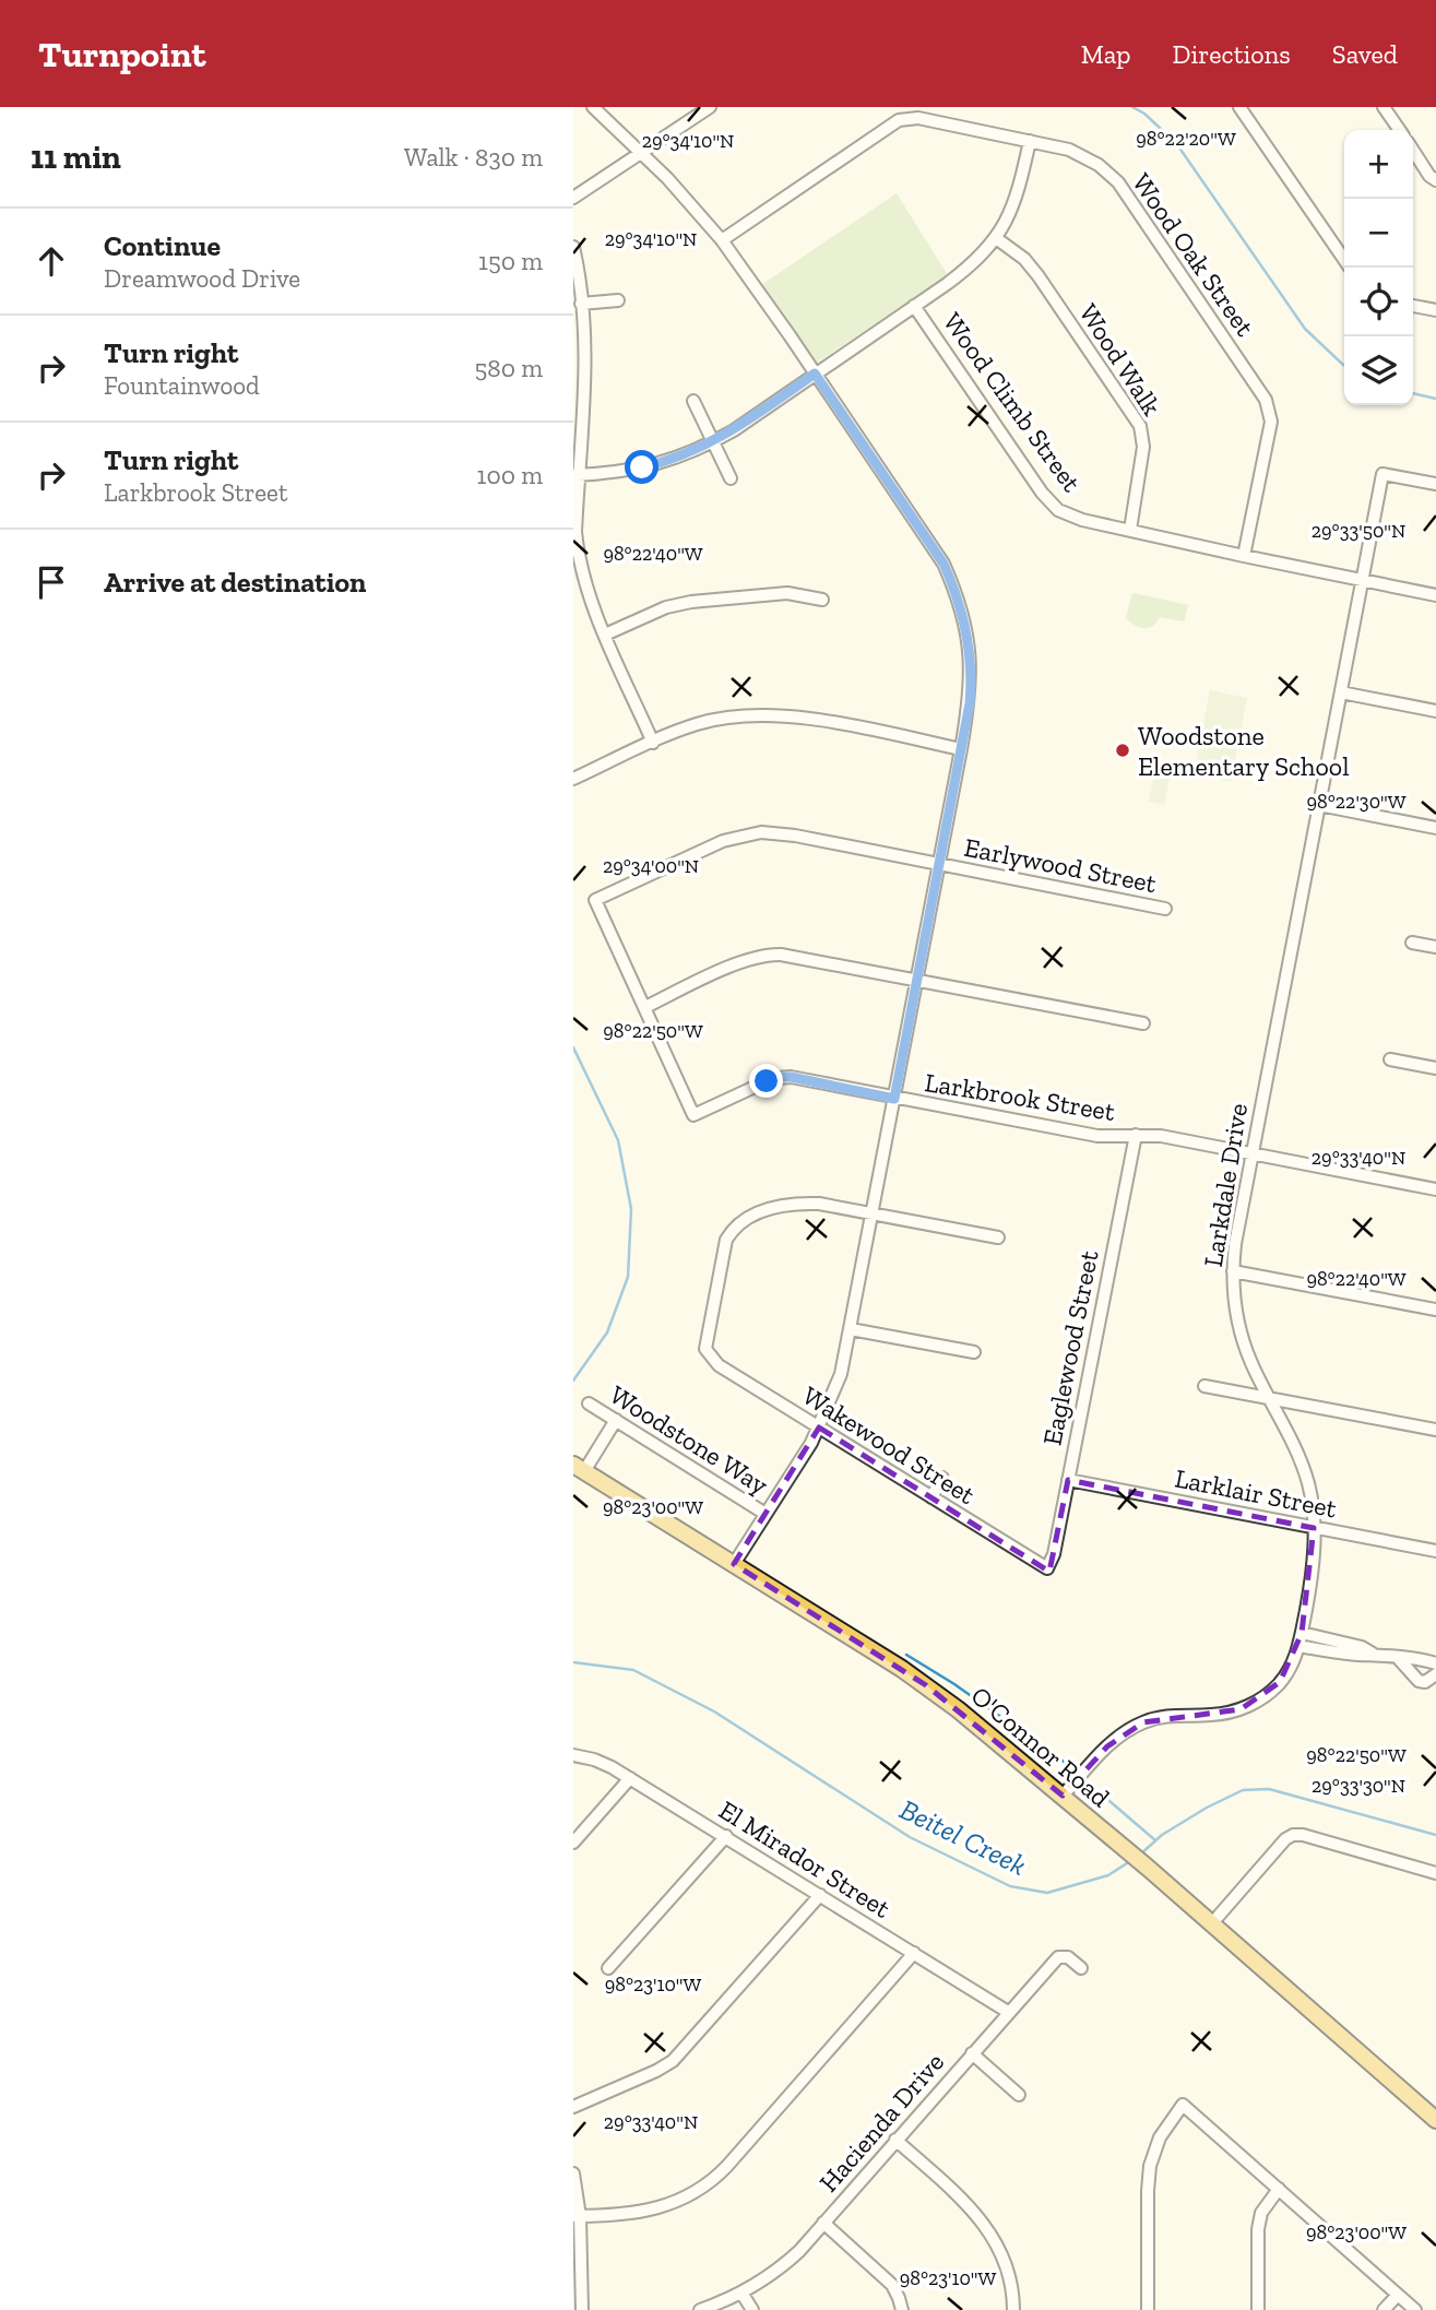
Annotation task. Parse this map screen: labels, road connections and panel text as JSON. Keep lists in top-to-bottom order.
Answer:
{
  "streets": {
    "main road": ["O'Connor Road"],
    "street": [
      "Wood Oak Street",
      "Wood Walk",
      "Wood Climb Street",
      "Earlywood Street",
      "Larkbrook Street",
      "Larkdale Drive",
      "Eaglewood Street",
      "Woodstone Way",
      "Wakewood Street",
      "Larklair Street",
      "El Mirador Street",
      "Hacienda Drive"
    ]
  },
  "crossings": [
    ["Wood Oak Street", "Wood Climb Street"],
    ["Wood Walk", "Wood Climb Street"],
    ["Wood Climb Street", "Larkdale Drive"],
    ["Earlywood Street", "Larkbrook Street"],
    ["Larkbrook Street", "Larkdale Drive"],
    ["Larkbrook Street", "Eaglewood Street"],
    ["Larkdale Drive", "Larklair Street"],
    ["Larkdale Drive", "O'Connor Road"],
    ["Eaglewood Street", "Wakewood Street"],
    ["Eaglewood Street", "Larklair Street"],
    ["El Mirador Street", "Hacienda Drive"]
  ],
  "water": ["Beitel Creek"],
  "places": ["Woodstone Elementary School"],
  "page": {
    "header": "Turnpoint",
    "nav": ["Map", "Directions", "Saved"],
    "heading": ["11 min", "Walk · 830 m"],
    "map_buttons": ["+", "−"],
    "list": [
      ["Continue", "Dreamwood Drive", "150 m"],
      ["Turn right", "Fountainwood", "580 m"],
      ["Turn right", "Larkbrook Street", "100 m"],
      "Arrive at destination"
    ]
  },
  "coordinates": [
    "98°22'20\"W",
    "29°34'10\"N",
    "29°33'50\"N",
    "98°22'40\"W",
    "98°22'30\"W",
    "29°34'00\"N",
    "98°22'50\"W",
    "29°33'40\"N",
    "98°23'00\"W",
    "29°33'30\"N",
    "98°23'10\"W"
  ]
}
